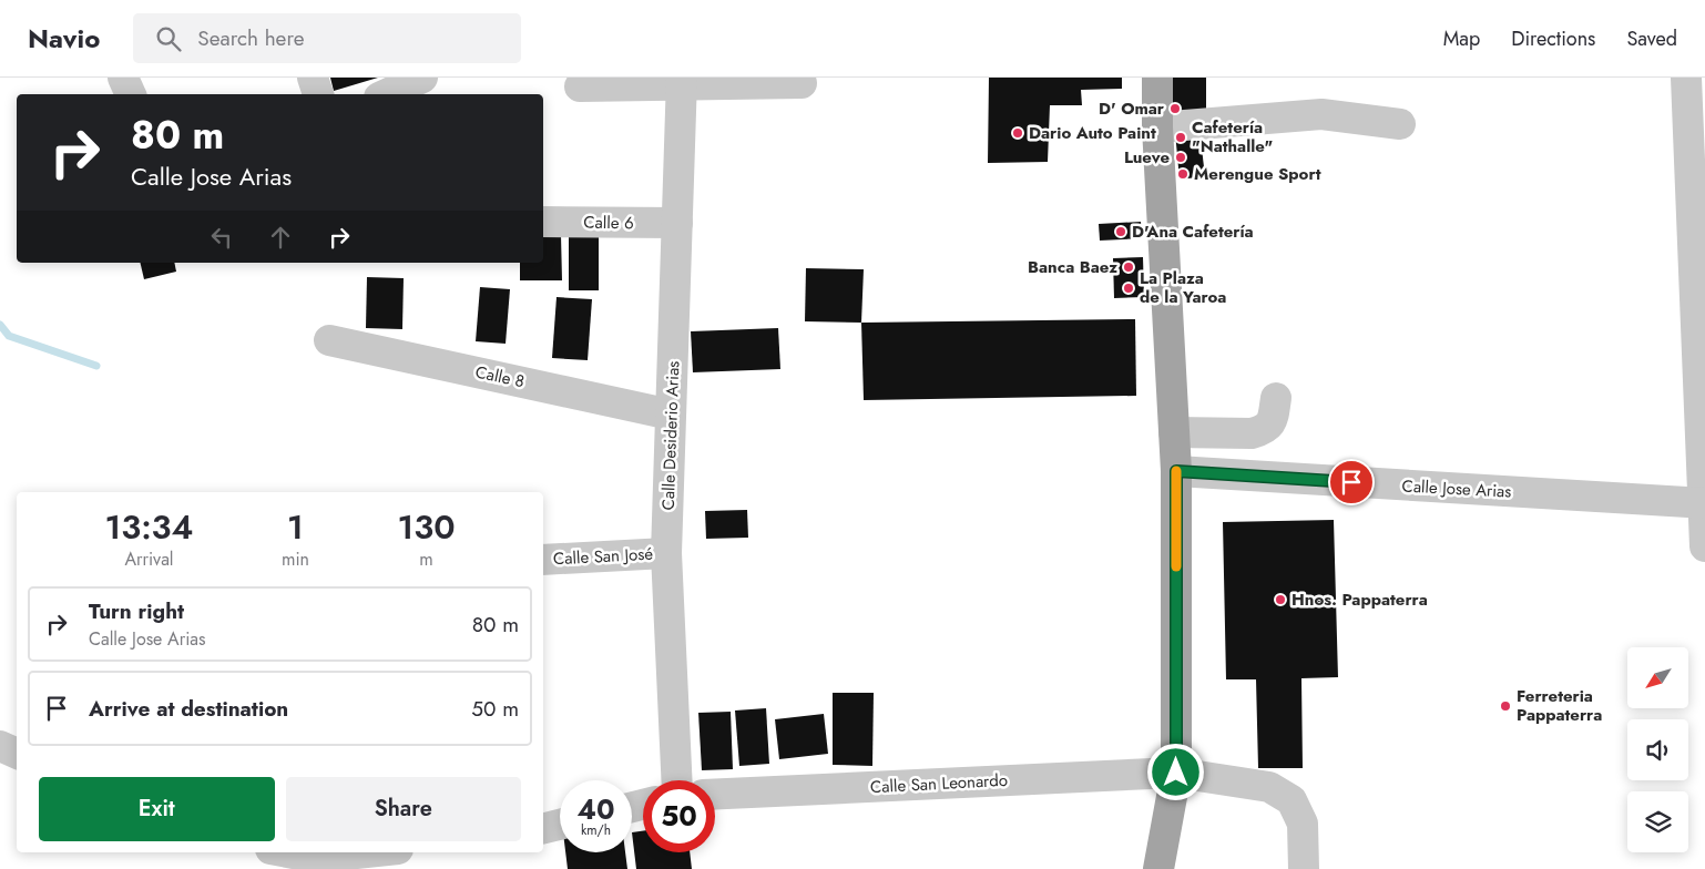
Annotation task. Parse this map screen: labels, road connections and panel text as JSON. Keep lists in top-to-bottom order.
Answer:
{
  "streets": {
    "street": [
      "Calle 6",
      "Calle 8",
      "Calle Desiderio Arias",
      "Calle Jose Arias",
      "Calle San José",
      "Calle San Leonardo"
    ]
  },
  "crossings": [
    ["Calle 6", "Calle Desiderio Arias"],
    ["Calle 8", "Calle Desiderio Arias"],
    ["Calle Desiderio Arias", "Calle San José"]
  ],
  "places": [
    "D' Omar",
    "Dario Auto Paint",
    "Cafetería \"Nathalle\"",
    "Lueve",
    "Merengue Sport",
    "D'Ana Cafetería",
    "Banca Baez",
    "La Plaza de la Yaroa",
    "Hnos. Pappaterra",
    "Ferreteria Pappaterra"
  ],
  "north": "bottom left",
  "page": {
    "header": "Navio",
    "search": "Search here",
    "nav": ["Map", "Directions", "Saved"],
    "turn": ["80 m", "Calle Jose Arias"],
    "eta": [
      "13:34",
      "Arrival",
      "1",
      "min",
      "130",
      "m"
    ],
    "list": [
      {
        "name": "Turn right",
        "note": "Calle Jose Arias",
        "value": "80 m"
      },
      {
        "name": "Arrive at destination",
        "value": "50 m"
      }
    ],
    "buttons": ["Exit", "Share"],
    "speed": "40 km/h",
    "limit": "50"
  }
}
